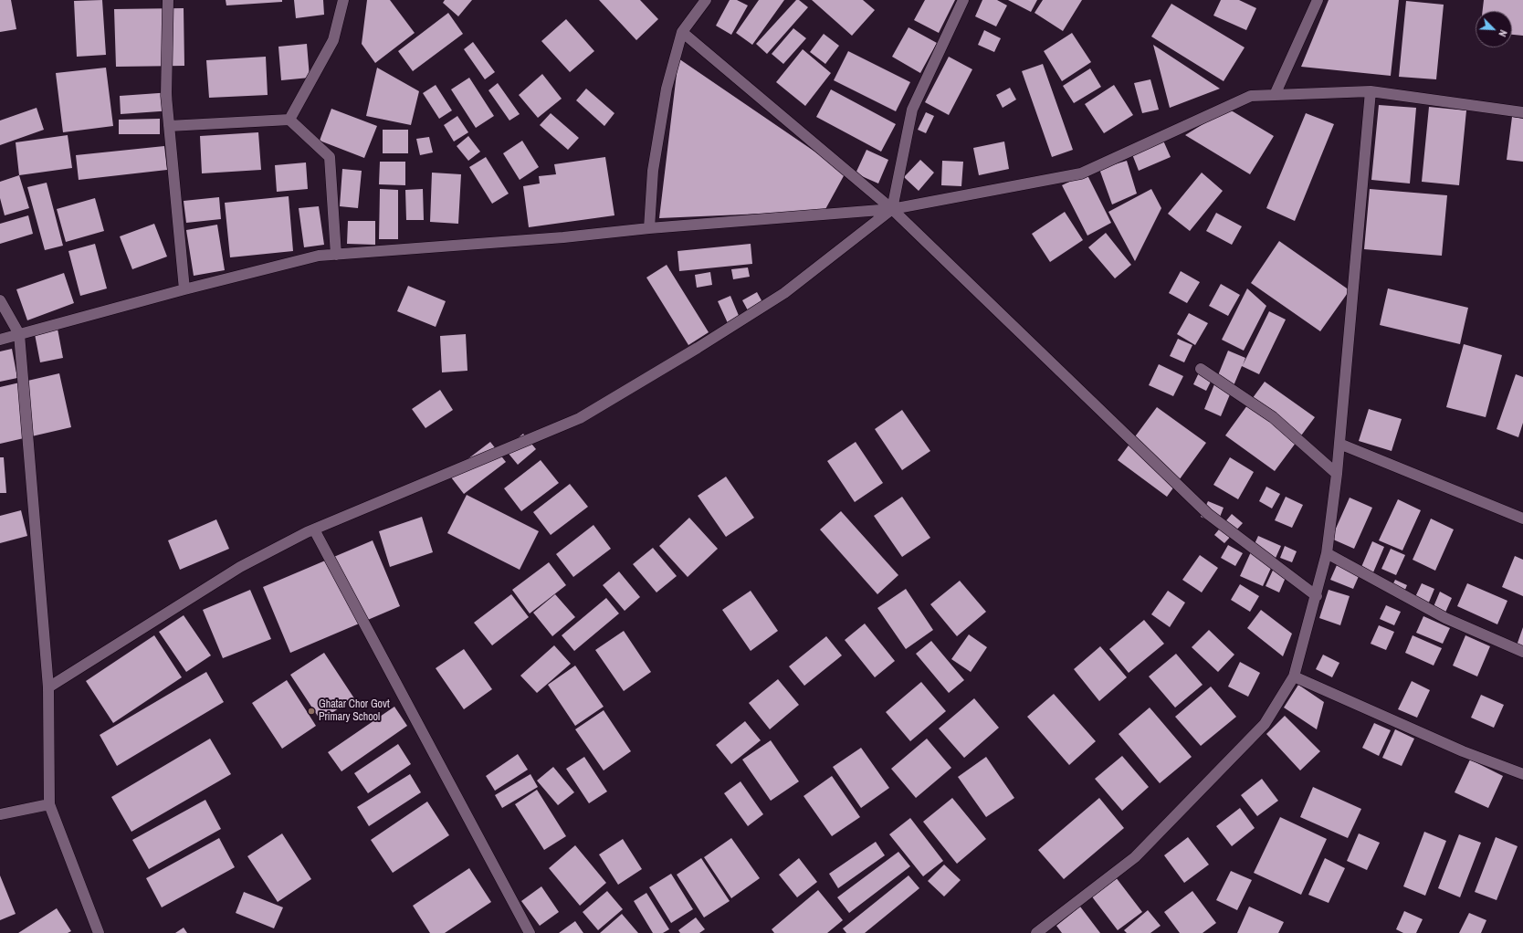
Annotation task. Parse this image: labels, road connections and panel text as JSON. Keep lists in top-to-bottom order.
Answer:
{
  "places": ["Ghatar Chor Govt Primary School"],
  "north": "bottom right"
}
